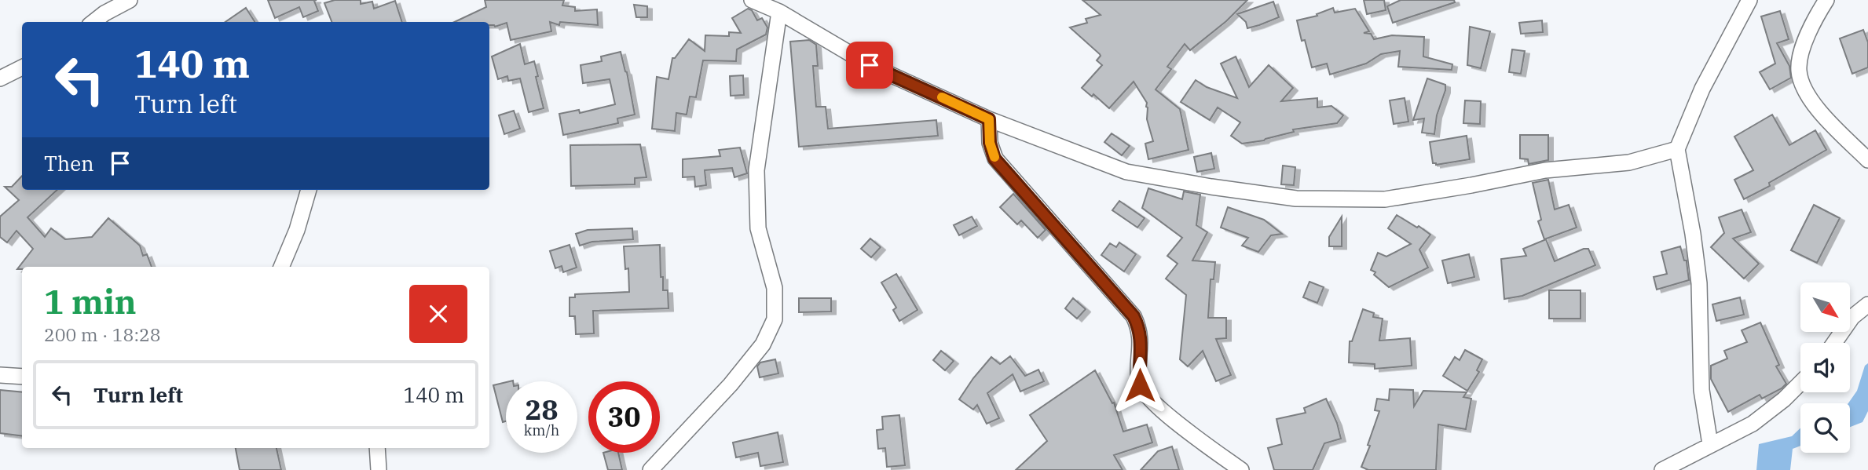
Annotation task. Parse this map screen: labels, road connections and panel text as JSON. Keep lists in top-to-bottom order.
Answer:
{
  "north": "bottom right",
  "page": {
    "turn": ["140 m", "Turn left"],
    "then": "Then",
    "heading": ["1 min", "200 m · 18:28"],
    "list": [
      {
        "name": "Turn left",
        "value": "140 m"
      }
    ],
    "speed": "28 km/h",
    "limit": "30"
  }
}
